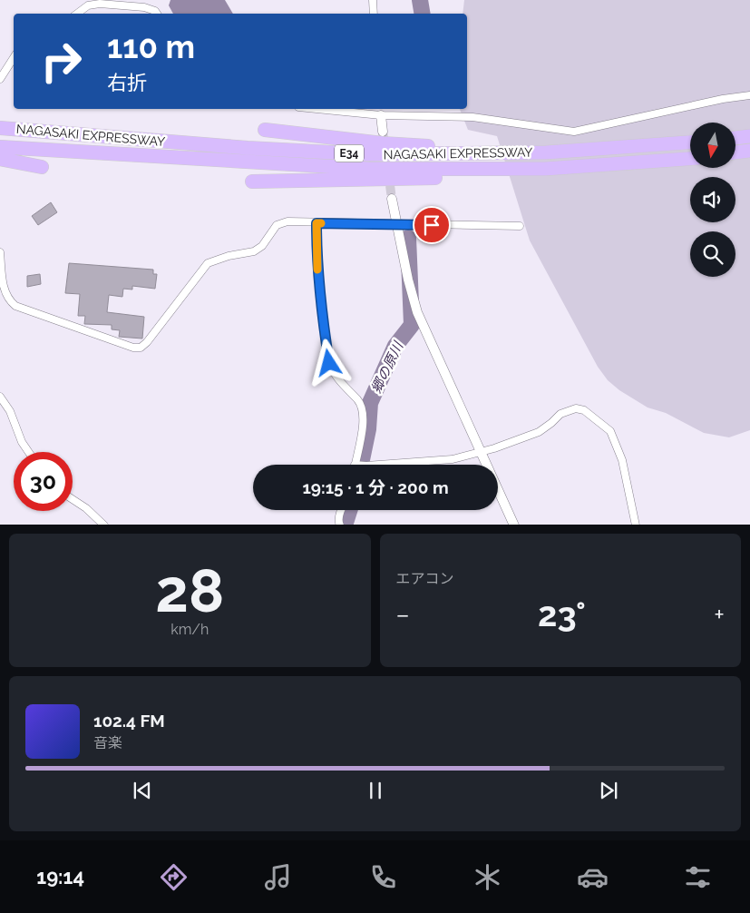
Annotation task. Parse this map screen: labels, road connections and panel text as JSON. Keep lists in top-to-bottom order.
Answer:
{
  "streets": {
    "highway": ["NAGASAKI EXPRESSWAY", "E34"]
  },
  "water": ["郷の原川"],
  "north": "bottom",
  "page": {
    "turn": ["110 m", "右折"],
    "limit": "30",
    "trip": "19:15 · 1 分 · 200 m",
    "tile": [
      ["28", "km/h"],
      "エアコン"
    ],
    "heat": ["−", "23°", "+"],
    "song": ["102.4 FM", "音楽"],
    "tabs": "19:14"
  }
}
